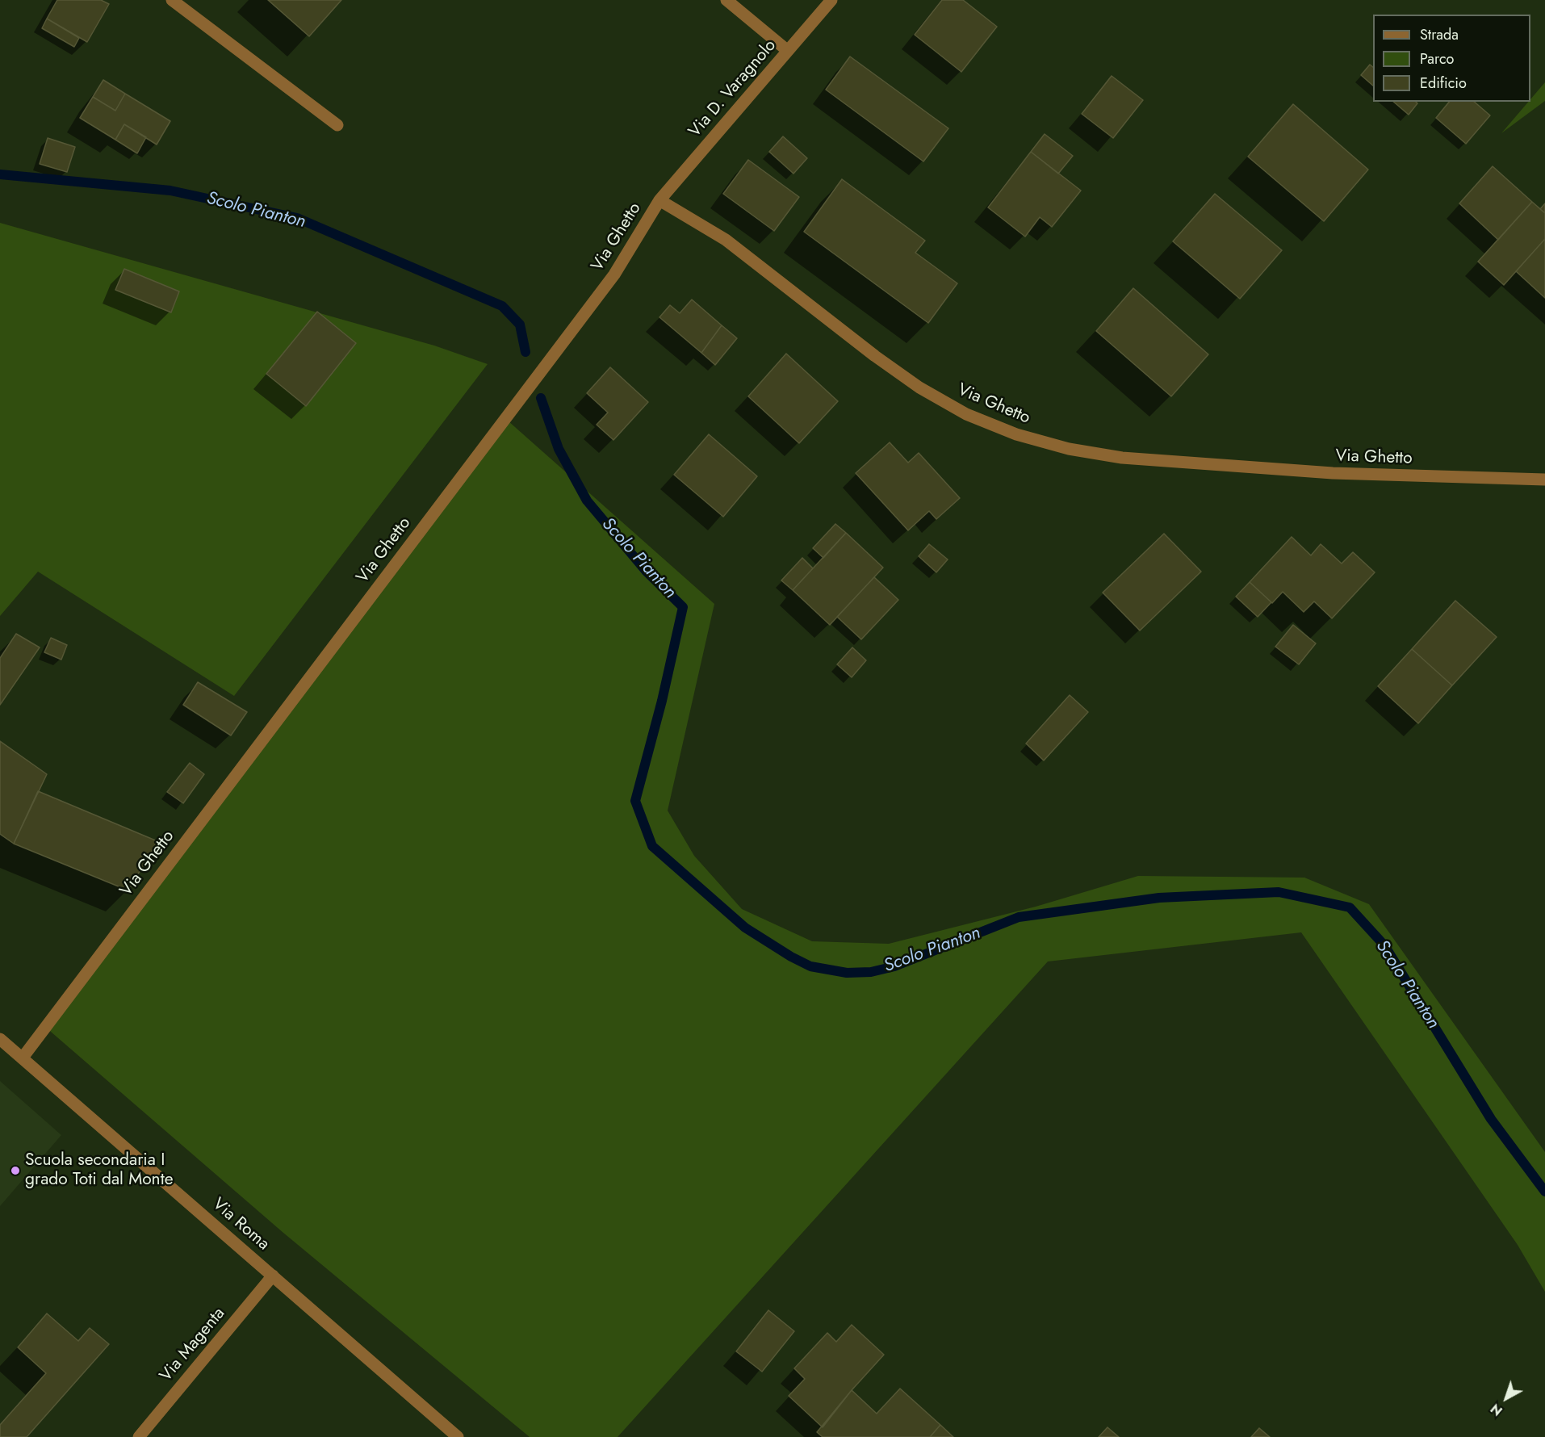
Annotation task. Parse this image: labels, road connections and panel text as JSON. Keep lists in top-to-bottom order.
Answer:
{
  "streets": {
    "street": [
      "Via D. Varagnolo",
      "Via Ghetto",
      "Via Roma",
      "Via Magenta"
    ]
  },
  "crossings": [
    ["Via D. Varagnolo", "Via Ghetto"],
    ["Via Ghetto", "Via Roma"],
    ["Via Roma", "Via Magenta"]
  ],
  "water": ["Scolo Pianton"],
  "places": ["Scuola secondaria I grado Toti dal Monte"],
  "legend": ["Strada", "Parco", "Edificio"],
  "north": "bottom left"
}
